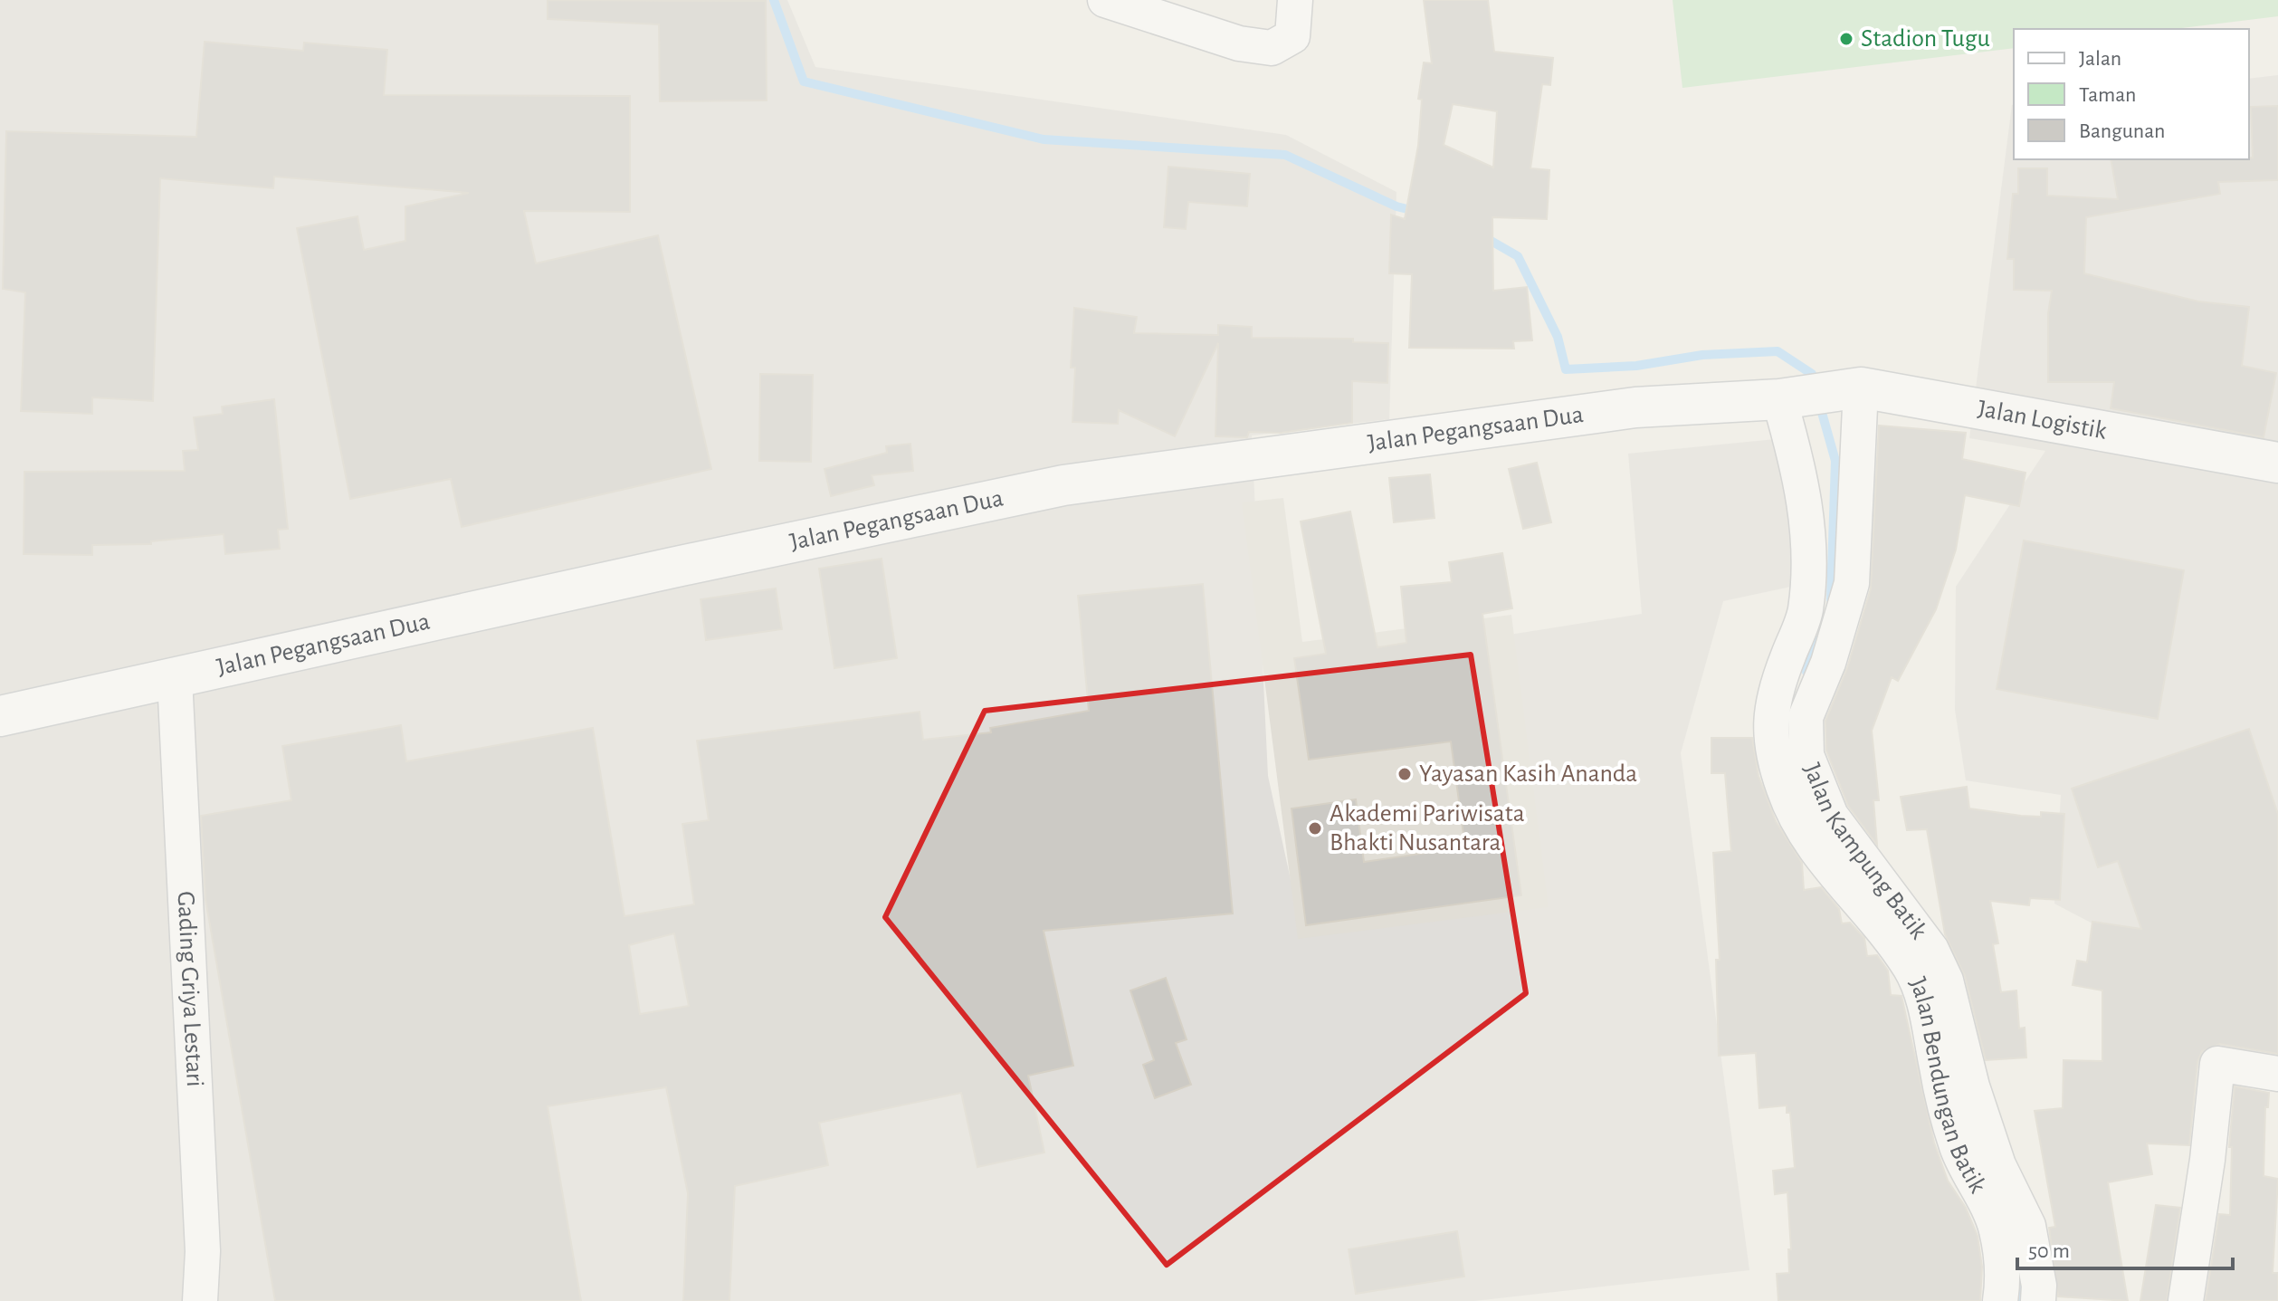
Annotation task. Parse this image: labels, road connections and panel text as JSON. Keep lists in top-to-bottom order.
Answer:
{
  "streets": {
    "main road": ["Jalan Logistik", "Jalan Pegangsaan Dua"],
    "street": ["Jalan Kampung Batik", "Gading Griya Lestari", "Jalan Bendungan Batik"]
  },
  "crossings": [
    ["Jalan Logistik", "Jalan Pegangsaan Dua"],
    ["Jalan Logistik", "Jalan Kampung Batik"],
    ["Jalan Logistik", "Jalan Bendungan Batik"],
    ["Jalan Pegangsaan Dua", "Jalan Kampung Batik"],
    ["Jalan Pegangsaan Dua", "Gading Griya Lestari"],
    ["Jalan Pegangsaan Dua", "Jalan Bendungan Batik"],
    ["Jalan Kampung Batik", "Jalan Bendungan Batik"]
  ],
  "places": ["Stadion Tugu", "Yayasan Kasih Ananda", "Akademi Pariwisata Bhakti Nusantara"],
  "legend": ["Jalan", "Taman", "Bangunan"],
  "scale_bar": "50 m"
}
